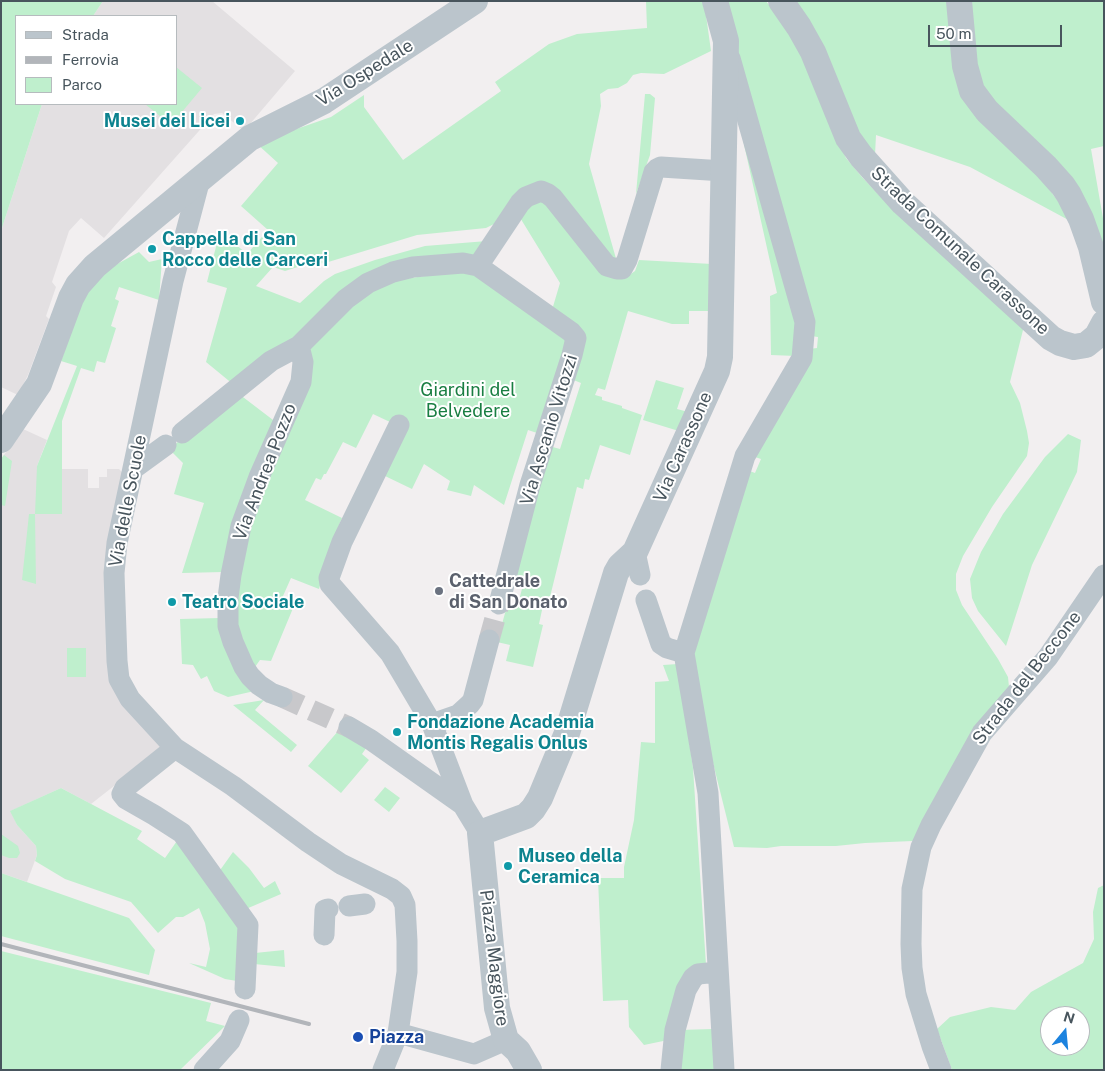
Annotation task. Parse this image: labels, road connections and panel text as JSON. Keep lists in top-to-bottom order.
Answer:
{
  "streets": {
    "street": [
      "Via Ospedale",
      "Strada Comunale Carassone",
      "Via Ascanio Vitozzi",
      "Via Carassone",
      "Via Andrea Pozzo",
      "Via delle Scuole",
      "Strada del Beccone",
      "Piazza Maggiore"
    ]
  },
  "crossings": [
    ["Via Ospedale", "Via delle Scuole"],
    ["Via Ascanio Vitozzi", "Via Andrea Pozzo"],
    ["Via Ascanio Vitozzi", "Via delle Scuole"],
    ["Via Carassone", "Piazza Maggiore"]
  ],
  "parks": ["Giardini del Belvedere"],
  "places": [
    "Musei dei Licei",
    "Cappella di San Rocco delle Carceri",
    "Cattedrale di San Donato",
    "Teatro Sociale",
    "Fondazione Academia Montis Regalis Onlus",
    "Museo della Ceramica",
    "Piazza"
  ],
  "legend": ["Strada", "Ferrovia", "Parco"],
  "scale_bar": "50 m",
  "north": "top"
}
